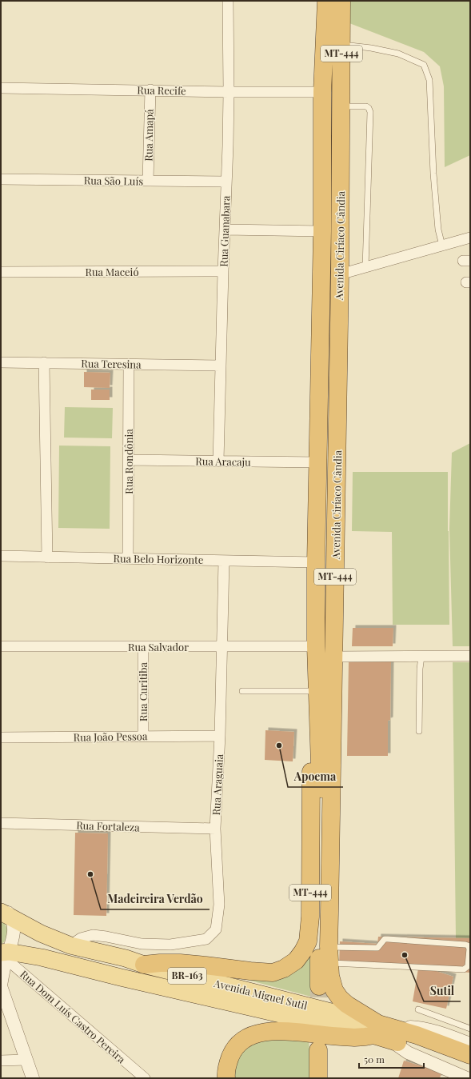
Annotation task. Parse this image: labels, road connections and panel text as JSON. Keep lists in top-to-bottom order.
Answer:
{
  "streets": {
    "highway": ["MT-444", "Avenida Ciríaco Cândia", "BR-163"],
    "main road": ["Avenida Miguel Sutil"],
    "street": [
      "Rua Recife",
      "Rua Amapá",
      "Rua São Luís",
      "Rua Guanabara",
      "Rua Maceió",
      "Rua Teresina",
      "Rua Rondônia",
      "Rua Aracaju",
      "Rua Belo Horizonte",
      "Rua Salvador",
      "Rua Curitiba",
      "Rua João Pessoa",
      "Rua Araguaia",
      "Rua Fortaleza",
      "Rua Dom Luís Castro Pereira"
    ]
  },
  "crossings": [
    ["MT-444", "Avenida Ciríaco Cândia"],
    ["MT-444", "Avenida Miguel Sutil"],
    ["Rua Recife", "Rua Amapá"],
    ["Rua Recife", "Rua Guanabara"],
    ["Rua Recife", "Avenida Ciríaco Cândia"],
    ["Rua Amapá", "Rua São Luís"],
    ["Rua São Luís", "Rua Guanabara"],
    ["Rua Guanabara", "Rua Maceió"],
    ["Rua Guanabara", "Rua Teresina"],
    ["Rua Guanabara", "Rua Aracaju"],
    ["Avenida Ciríaco Cândia", "Rua Aracaju"],
    ["Avenida Ciríaco Cândia", "Rua Belo Horizonte"],
    ["Avenida Ciríaco Cândia", "Rua Salvador"],
    ["Avenida Ciríaco Cândia", "BR-163"],
    ["Avenida Ciríaco Cândia", "Avenida Miguel Sutil"],
    ["Rua Teresina", "Rua Rondônia"],
    ["Rua Rondônia", "Rua Aracaju"],
    ["Rua Rondônia", "Rua Belo Horizonte"],
    ["Rua Belo Horizonte", "Rua Araguaia"],
    ["Rua Salvador", "Rua Curitiba"],
    ["Rua Salvador", "Rua Araguaia"],
    ["Rua Curitiba", "Rua João Pessoa"],
    ["Rua João Pessoa", "Rua Araguaia"],
    ["Rua Araguaia", "Rua Fortaleza"],
    ["Rua Araguaia", "Avenida Miguel Sutil"],
    ["BR-163", "Avenida Miguel Sutil"],
    ["Avenida Miguel Sutil", "Rua Dom Luís Castro Pereira"]
  ],
  "places": ["Apoema", "Madeireira Verdão", "Sutil"],
  "scale_bar": "50 m"
}
